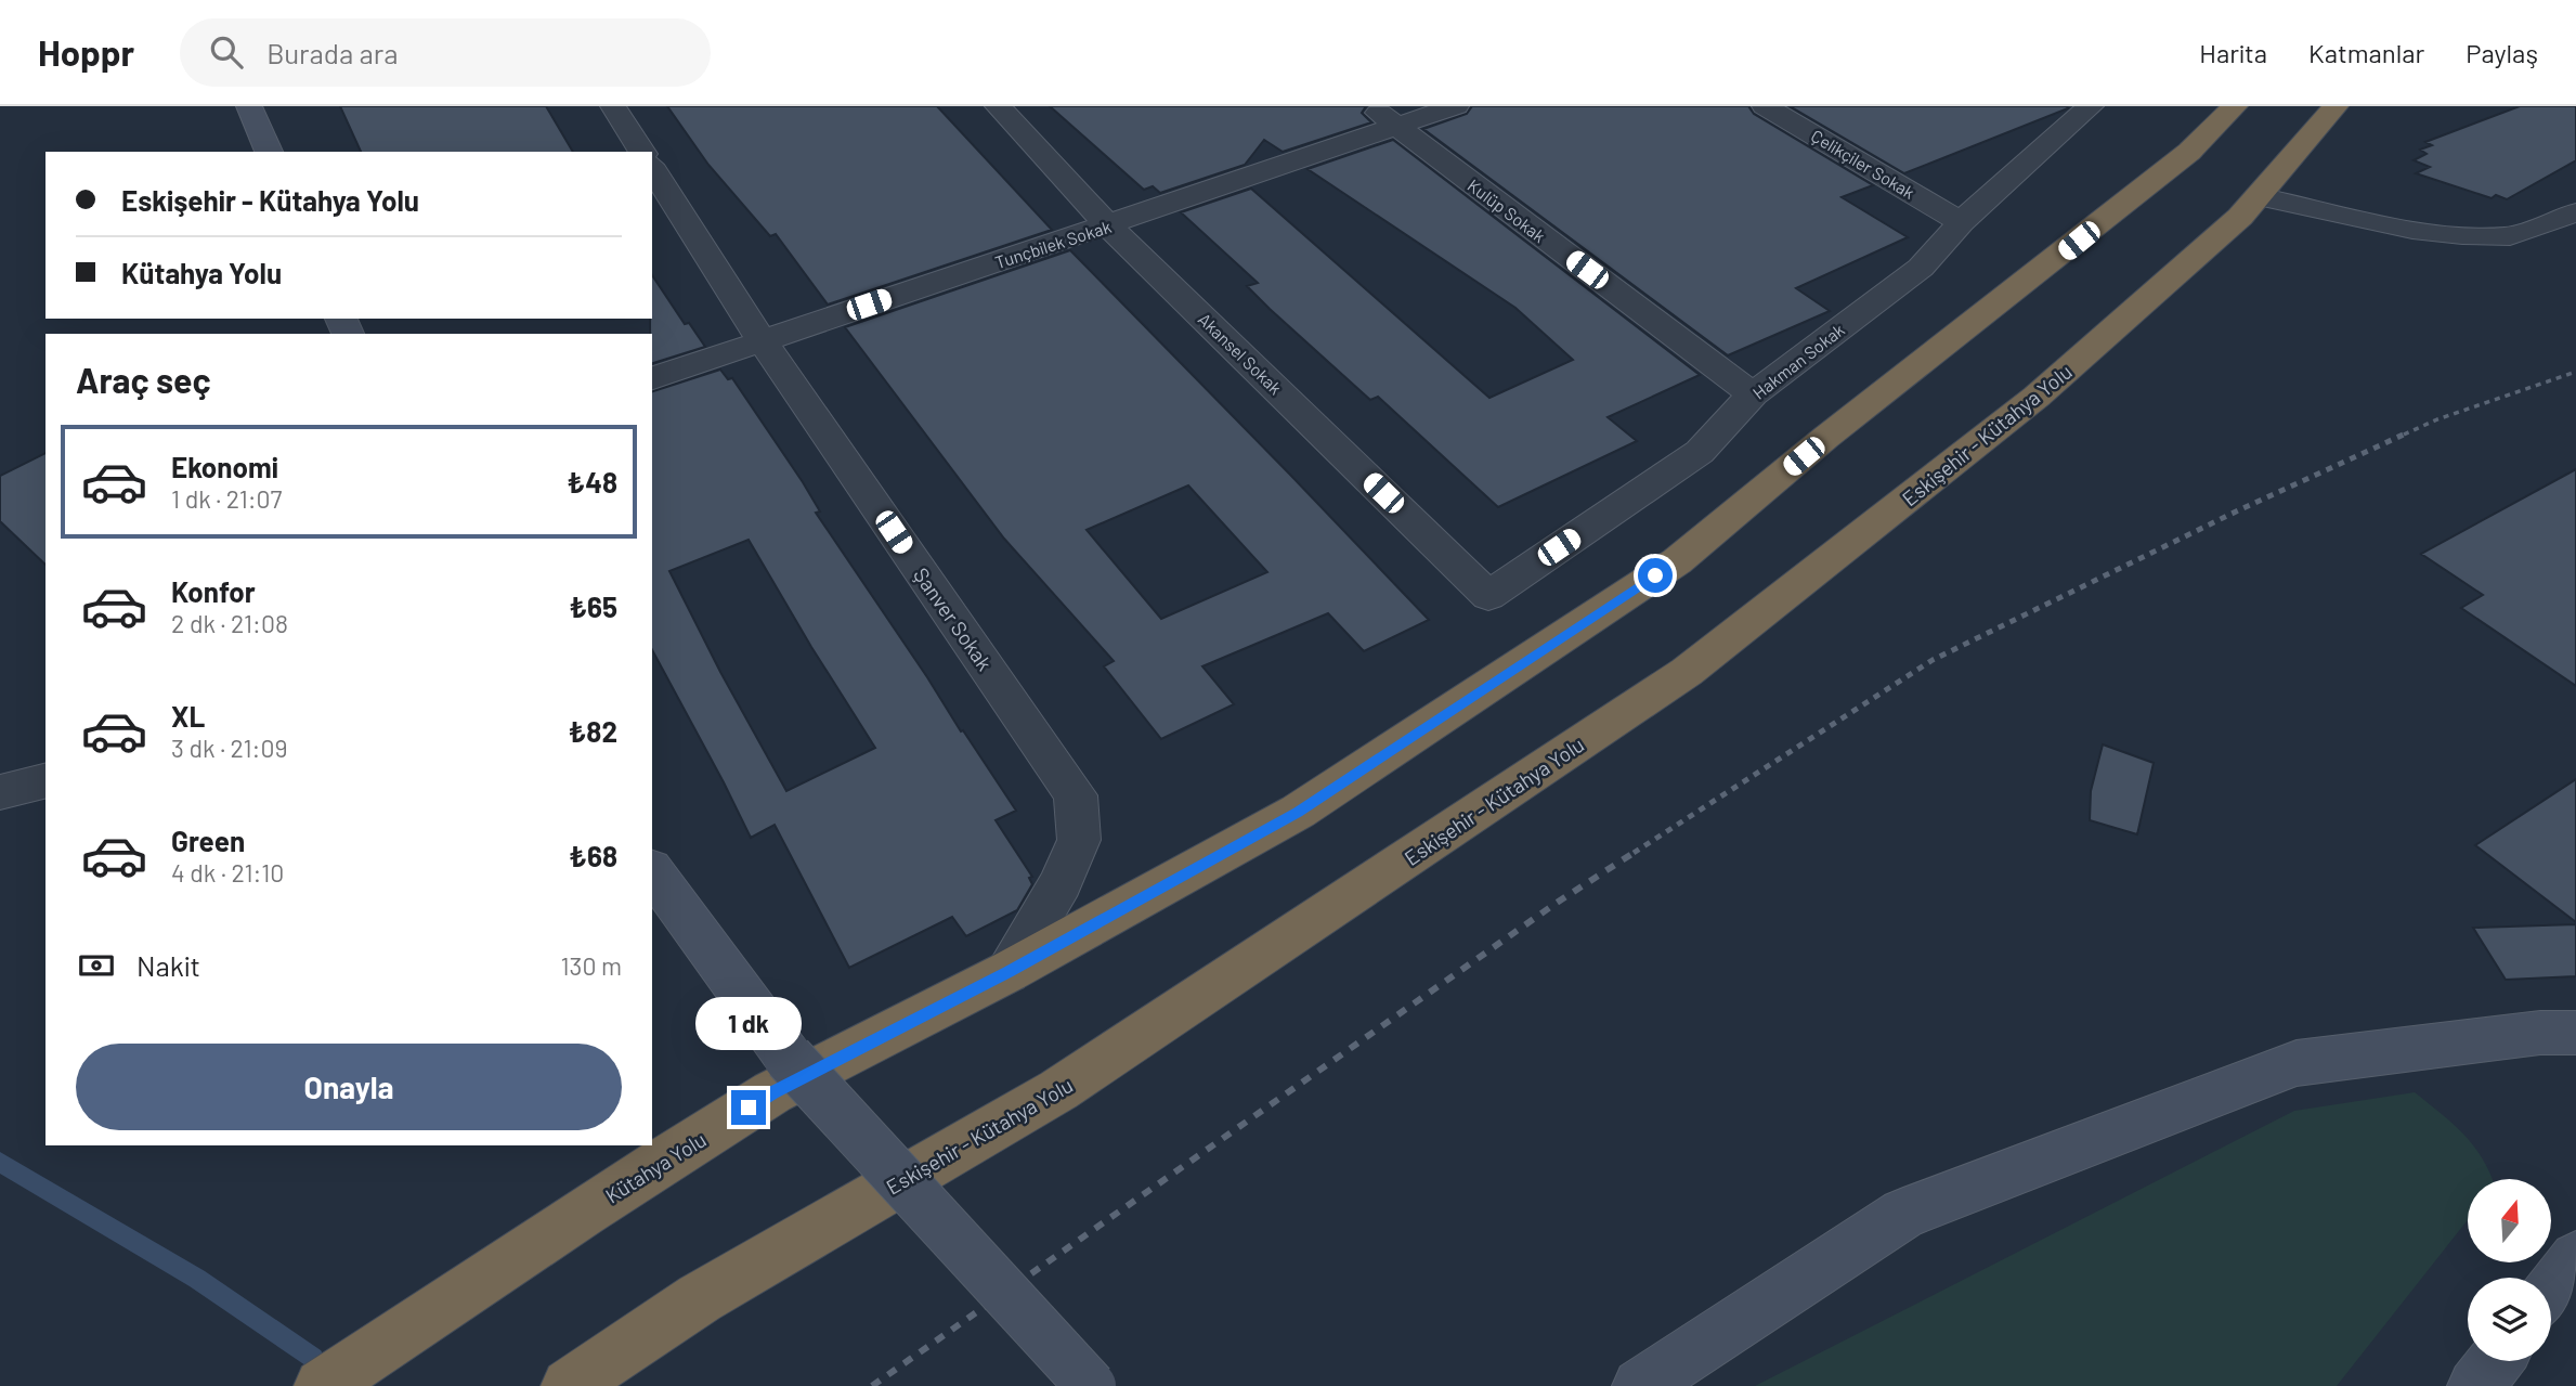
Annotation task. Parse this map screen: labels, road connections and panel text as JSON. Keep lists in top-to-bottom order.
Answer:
{
  "streets": {
    "highway": ["Eskişehir - Kütahya Yolu", "Kütahya Yolu"],
    "street": [
      "Çelikçiler Sokak",
      "Kulüp Sokak",
      "Tunçbilek Sokak",
      "Akansel Sokak",
      "Hakman Sokak",
      "Şanver Sokak"
    ]
  },
  "crossings": [
    ["Çelikçiler Sokak", "Hakman Sokak"],
    ["Kulüp Sokak", "Tunçbilek Sokak"],
    ["Kulüp Sokak", "Hakman Sokak"],
    ["Tunçbilek Sokak", "Akansel Sokak"],
    ["Tunçbilek Sokak", "Şanver Sokak"],
    ["Akansel Sokak", "Hakman Sokak"],
    ["Şanver Sokak", "Kütahya Yolu"]
  ],
  "north": "top",
  "page": {
    "header": "Hoppr",
    "search": "Burada ara",
    "nav": ["Harita", "Katmanlar", "Paylaş"],
    "banner": ["Eskişehir - Kütahya Yolu", "Kütahya Yolu"],
    "heading": "Araç seç",
    "list": [
      {
        "name": "Ekonomi",
        "note": "1 dk · 21:07",
        "value": "₺48"
      },
      {
        "name": "Konfor",
        "note": "2 dk · 21:08",
        "value": "₺65"
      },
      {
        "name": "XL",
        "note": "3 dk · 21:09",
        "value": "₺82"
      },
      {
        "name": "Green",
        "note": "4 dk · 21:10",
        "value": "₺68"
      }
    ],
    "pay": ["Nakit", "130 m"],
    "bubble": "1 dk",
    "buttons": "Onayla"
  }
}
